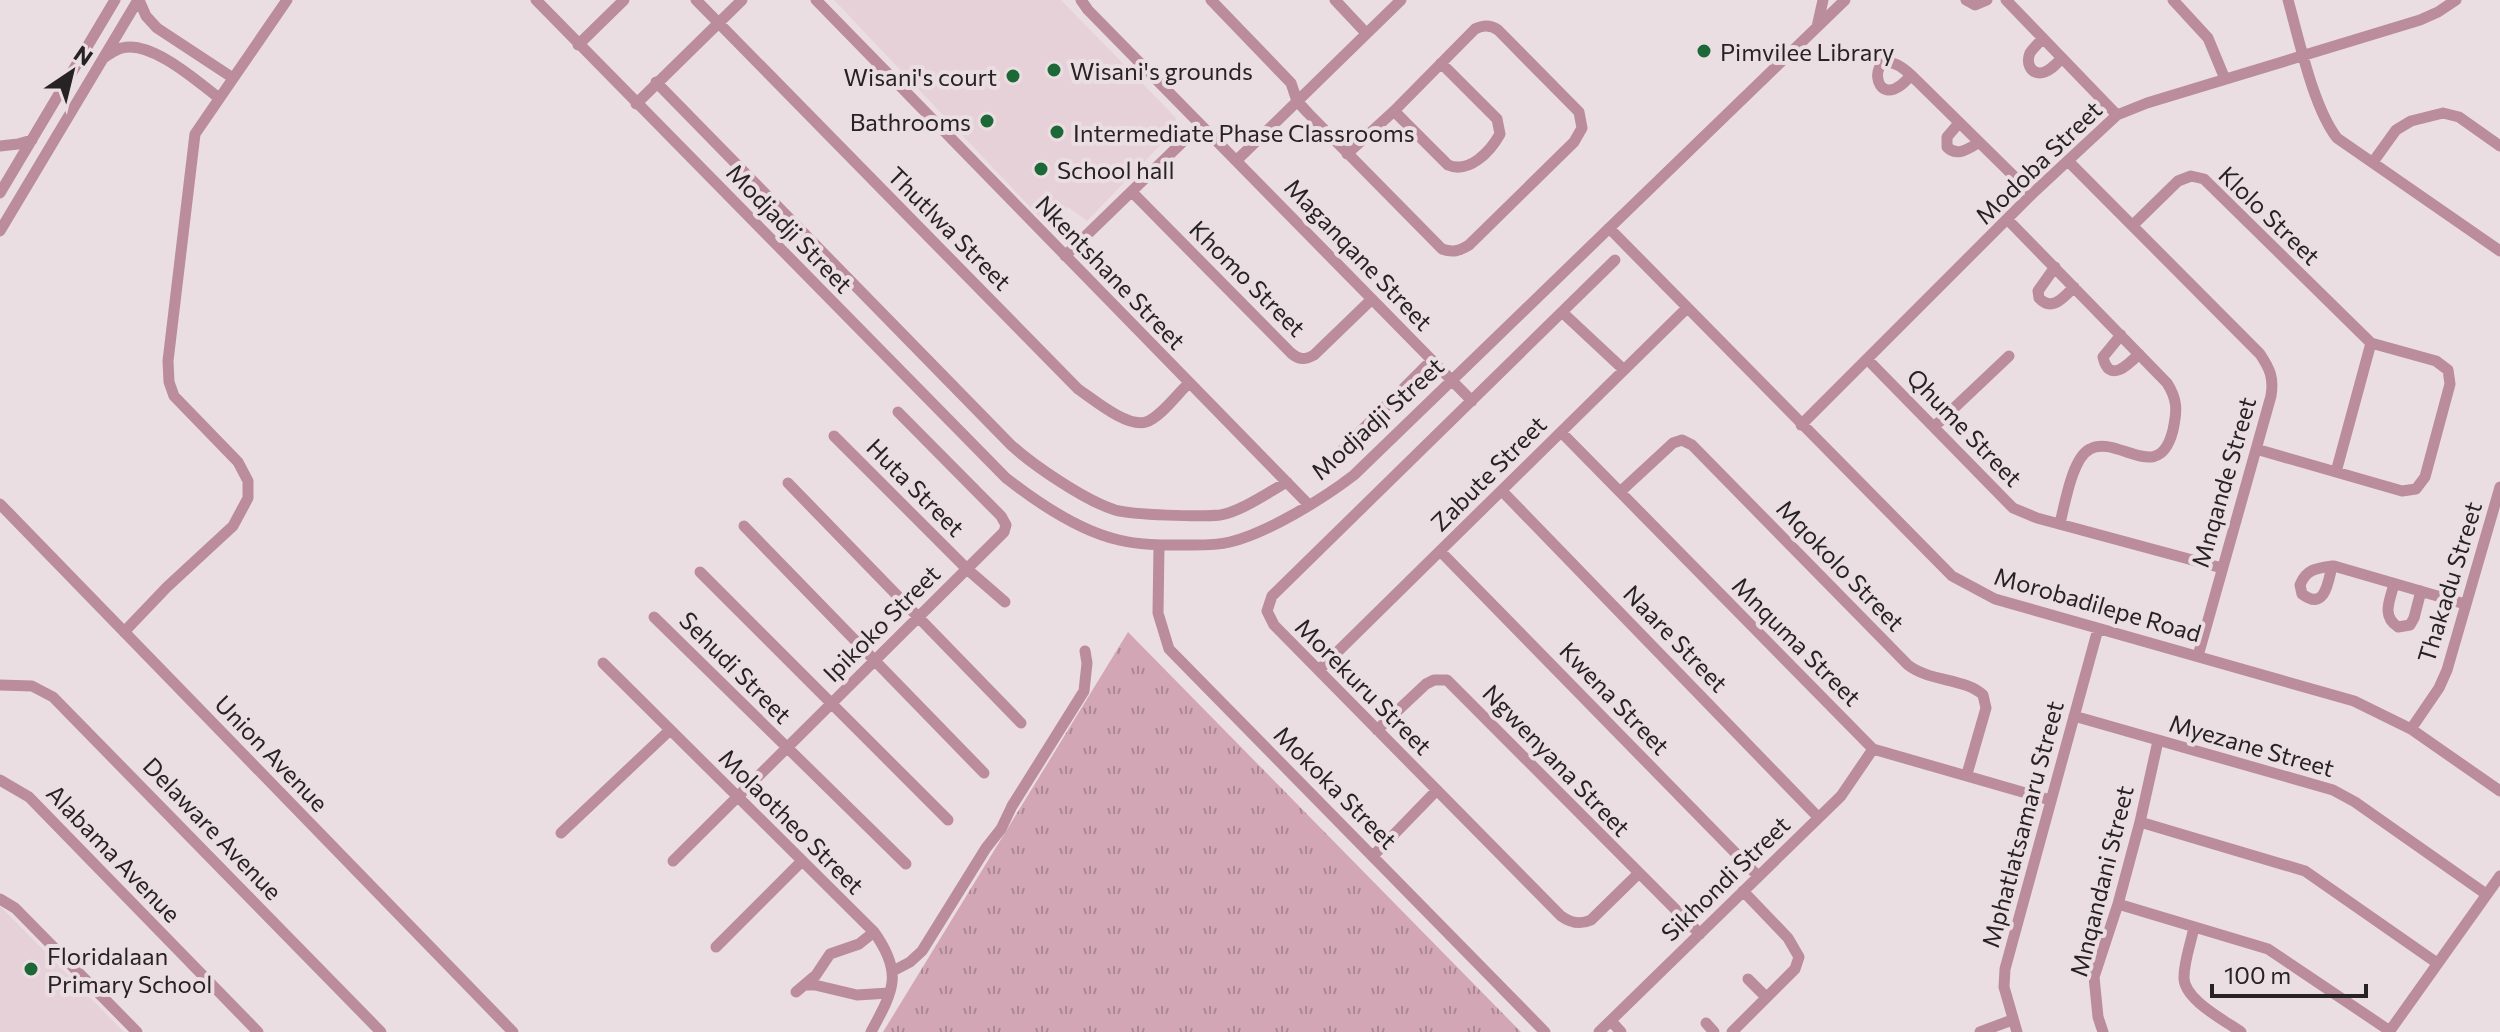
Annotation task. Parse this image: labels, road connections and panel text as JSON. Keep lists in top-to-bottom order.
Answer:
{
  "streets": {
    "street": [
      "Modoba Street",
      "Klolo Street",
      "Modjadji Street",
      "Thutlwa Street",
      "Maganqane Street",
      "Nkentshane Street",
      "Khomo Street",
      "Qhume Street",
      "Zabute Street",
      "Mnqande Street",
      "Huta Street",
      "Mqokolo Street",
      "Thakadu Street",
      "Morobadilepe Road",
      "Ipikoko Street",
      "Naare Street",
      "Mnquma Street",
      "Sehudi Street",
      "Morekuru Street",
      "Kwena Street",
      "Myezane Street",
      "Union Avenue",
      "Ngwenyana Street",
      "Mokoka Street",
      "Molaotheo Street",
      "Mphatlatsamaru Street",
      "Delaware Avenue",
      "Alabama Avenue",
      "Sikhondi Street",
      "Mnqandani Street"
    ]
  },
  "crossings": [
    ["Modoba Street", "Qhume Street"],
    ["Modoba Street", "Mnqande Street"],
    ["Modoba Street", "Morobadilepe Road"],
    ["Klolo Street", "Mnqande Street"],
    ["Modjadji Street", "Maganqane Street"],
    ["Modjadji Street", "Nkentshane Street"],
    ["Modjadji Street", "Morobadilepe Road"],
    ["Modjadji Street", "Mokoka Street"],
    ["Thutlwa Street", "Nkentshane Street"],
    ["Maganqane Street", "Khomo Street"],
    ["Maganqane Street", "Morekuru Street"],
    ["Qhume Street", "Mnqande Street"],
    ["Zabute Street", "Morobadilepe Road"],
    ["Zabute Street", "Naare Street"],
    ["Zabute Street", "Mnquma Street"],
    ["Zabute Street", "Morekuru Street"],
    ["Zabute Street", "Kwena Street"],
    ["Mnqande Street", "Morobadilepe Road"],
    ["Huta Street", "Ipikoko Street"],
    ["Mqokolo Street", "Mnquma Street"],
    ["Thakadu Street", "Morobadilepe Road"],
    ["Morobadilepe Road", "Mphatlatsamaru Street"],
    ["Ipikoko Street", "Sehudi Street"],
    ["Ipikoko Street", "Molaotheo Street"],
    ["Naare Street", "Sikhondi Street"],
    ["Mnquma Street", "Sikhondi Street"],
    ["Morekuru Street", "Ngwenyana Street"],
    ["Kwena Street", "Sikhondi Street"],
    ["Myezane Street", "Mphatlatsamaru Street"],
    ["Myezane Street", "Mnqandani Street"],
    ["Ngwenyana Street", "Sikhondi Street"]
  ],
  "places": [
    "Pimvilee Library",
    "Wisani's grounds",
    "Wisani's court",
    "Bathrooms",
    "Intermediate Phase Classrooms",
    "School hall",
    "Floridalaan Primary School"
  ],
  "scale_bar": "100 m",
  "north": "top right"
}
